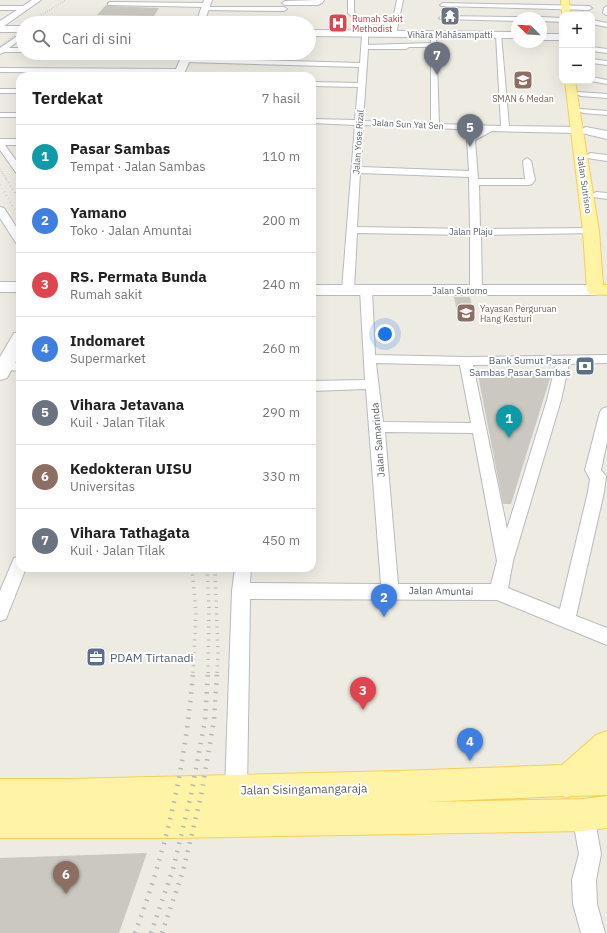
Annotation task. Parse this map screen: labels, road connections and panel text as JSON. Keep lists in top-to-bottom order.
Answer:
{
  "streets": {
    "main road": ["Jalan Sutrisno", "Jalan Sutomo", "Jalan Sisingamangaraja"],
    "street": [
      "Jalan Sun Yat Sen",
      "Jalan Yose Rizal",
      "Jalan Plaju",
      "Jalan Samarinda",
      "Jalan Amuntai"
    ]
  },
  "crossings": [
    ["Jalan Sun Yat Sen", "Jalan Yose Rizal"],
    ["Jalan Sun Yat Sen", "Jalan Sutrisno"],
    ["Jalan Yose Rizal", "Jalan Plaju"],
    ["Jalan Yose Rizal", "Jalan Sutomo"],
    ["Jalan Sutrisno", "Jalan Plaju"],
    ["Jalan Sutrisno", "Jalan Sutomo"],
    ["Jalan Sutomo", "Jalan Samarinda"],
    ["Jalan Samarinda", "Jalan Amuntai"]
  ],
  "places": {
    "temple": ["Vihāra Mahāsampatti"],
    "hospital": ["Rumah Sakit Methodist"],
    "school or university": ["SMAN 6 Medan", "Yayasan Perguruan Hang Kesturi"],
    "bank": ["Bank Sumut Pasar Sambas Pasar Sambas"],
    "office": ["PDAM Tirtanadi"]
  },
  "north": "top left",
  "page": {
    "map_buttons": ["+", "−"],
    "search": "Cari di sini",
    "pins": [
      "7",
      "5",
      "1",
      "2",
      "3",
      "4",
      "6"
    ],
    "heading": ["Terdekat", "7 hasil"],
    "list": [
      {
        "mark": "1",
        "name": "Pasar Sambas",
        "note": "Tempat · Jalan Sambas",
        "value": "110 m"
      },
      {
        "mark": "2",
        "name": "Yamano",
        "note": "Toko · Jalan Amuntai",
        "value": "200 m"
      },
      {
        "mark": "3",
        "name": "RS. Permata Bunda",
        "note": "Rumah sakit",
        "value": "240 m"
      },
      {
        "mark": "4",
        "name": "Indomaret",
        "note": "Supermarket",
        "value": "260 m"
      },
      {
        "mark": "5",
        "name": "Vihara Jetavana",
        "note": "Kuil · Jalan Tilak",
        "value": "290 m"
      },
      {
        "mark": "6",
        "name": "Kedokteran UISU",
        "note": "Universitas",
        "value": "330 m"
      },
      {
        "mark": "7",
        "name": "Vihara Tathagata",
        "note": "Kuil · Jalan Tilak",
        "value": "450 m"
      }
    ]
  }
}
